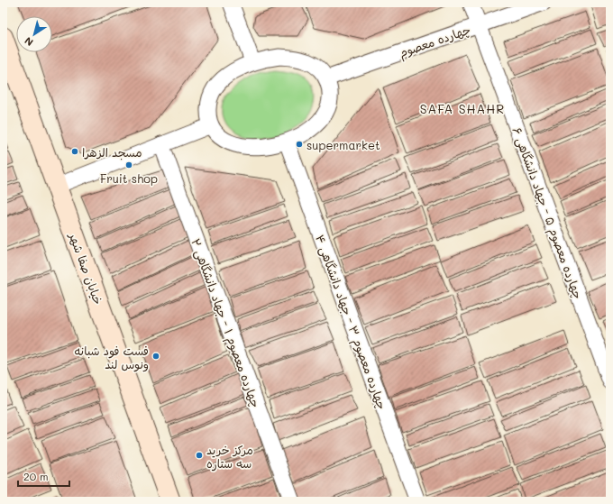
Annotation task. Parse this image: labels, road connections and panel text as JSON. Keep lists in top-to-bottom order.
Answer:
{
  "streets": {
    "main road": ["خیابان صفا شهر"],
    "street": [
      "چهارده معصوم",
      "چهارده معصوم ۵ - جهاد دانشگاهی ۶",
      "چهارده معصوم ۳ - جهاد دانشگاهی ۴",
      "چهارده معصوم ۱ - جهاد دانشگاهی ۲"
    ]
  },
  "crossings": [
    ["چهارده معصوم", "چهارده معصوم ۵ - جهاد دانشگاهی ۶"],
    ["چهارده معصوم", "چهارده معصوم ۳ - جهاد دانشگاهی ۴"]
  ],
  "districts": ["SAFA SHAHR"],
  "places": [
    "supermarket",
    "مسجد الزهرا",
    "Fruit shop",
    "فست فود شبانه ونوس لند",
    "مرکز خرید سه ستاره"
  ],
  "scale_bar": "20 m",
  "north": "bottom left"
}
